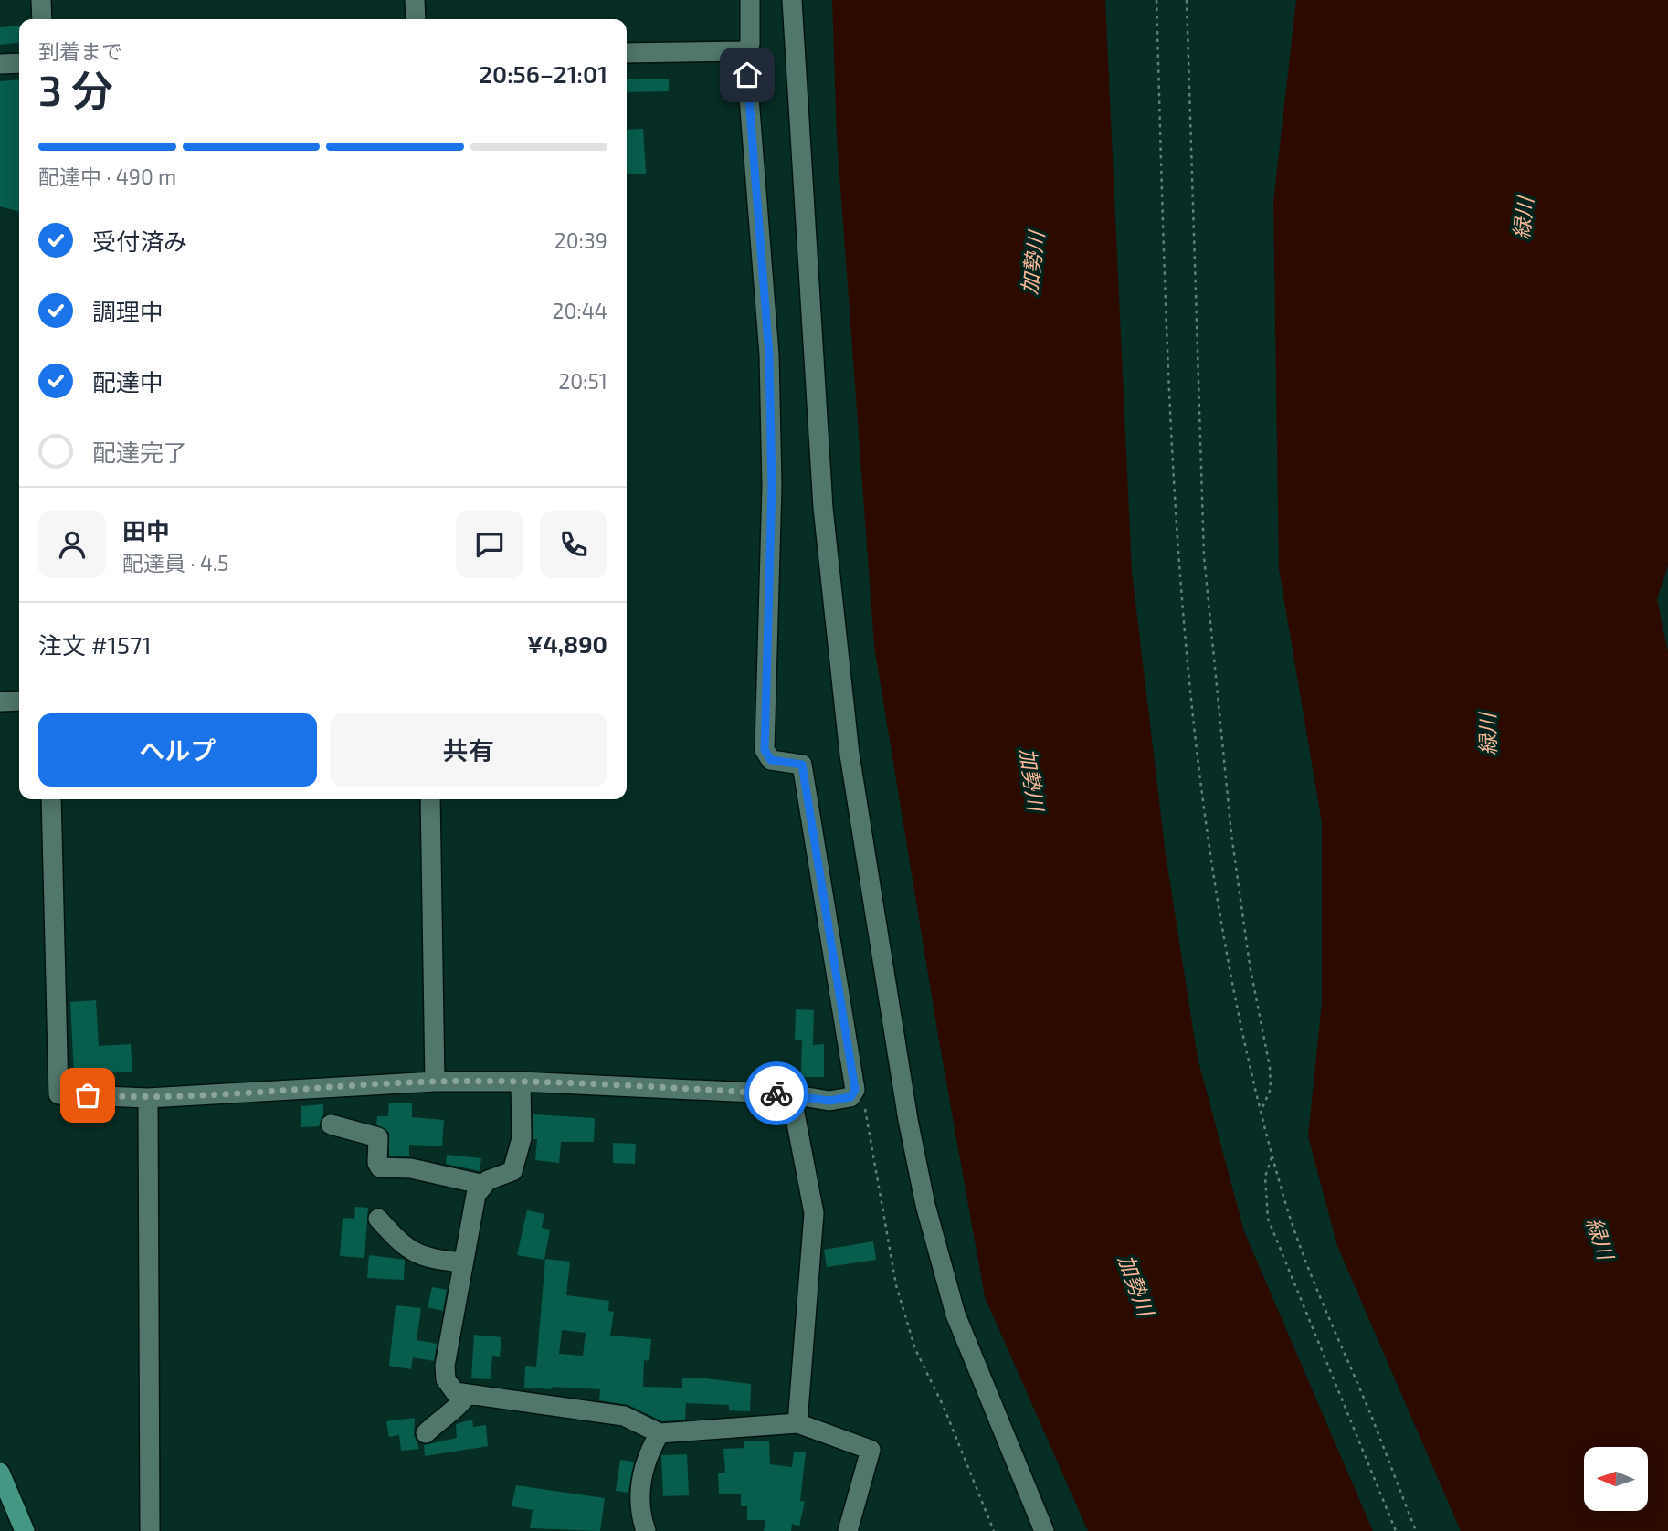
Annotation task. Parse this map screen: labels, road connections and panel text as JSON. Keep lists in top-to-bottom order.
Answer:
{
  "water": ["緑川", "加勢川"],
  "north": "left",
  "page": {
    "heading": ["3 分", "到着まで", "20:56–21:01"],
    "panel": [
      "田中",
      "配達員 · 4.5",
      "注文 #1571",
      "¥4,890"
    ],
    "bar": "配達中 · 490 m",
    "list": [
      ["受付済み", "20:39"],
      ["調理中", "20:44"],
      ["配達中", "20:51"],
      "配達完了"
    ],
    "buttons": ["ヘルプ", "共有"]
  }
}
